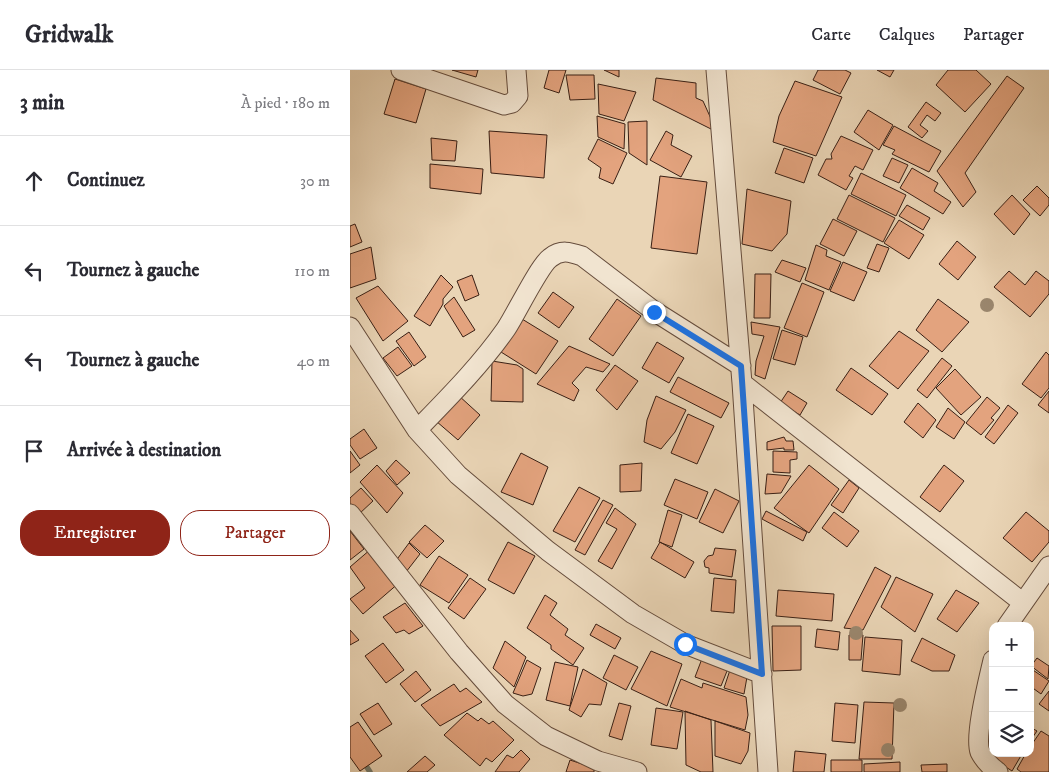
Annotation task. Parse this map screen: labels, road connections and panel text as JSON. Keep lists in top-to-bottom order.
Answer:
{
  "page": {
    "header": "Gridwalk",
    "nav": ["Carte", "Calques", "Partager"],
    "heading": ["3 min", "À pied · 180 m"],
    "list": [
      ["Continuez", "30 m"],
      ["Tournez à gauche", "110 m"],
      ["Tournez à gauche", "40 m"],
      "Arrivée à destination"
    ],
    "buttons": ["Enregistrer", "Partager"],
    "map_buttons": ["+", "−"]
  }
}
